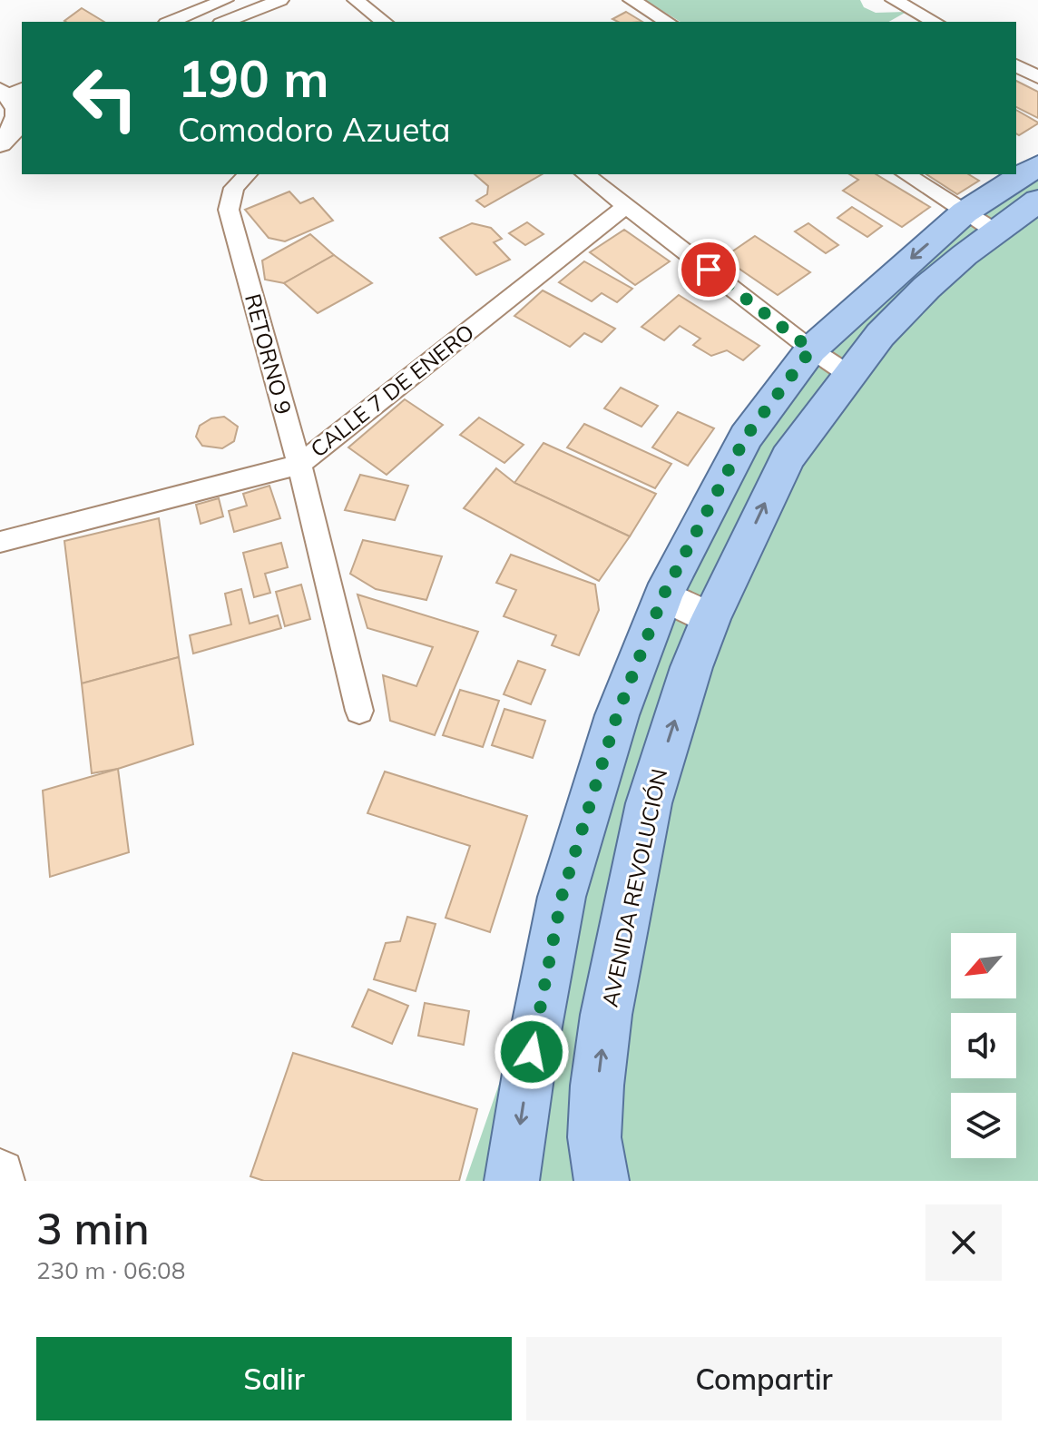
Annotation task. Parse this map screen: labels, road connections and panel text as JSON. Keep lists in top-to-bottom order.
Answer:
{
  "streets": {
    "main road": ["AVENIDA REVOLUCIÓN"],
    "street": ["RETORNO 9", "CALLE 7 DE ENERO"]
  },
  "crossings": [
    ["RETORNO 9", "CALLE 7 DE ENERO"]
  ],
  "north": "bottom left",
  "page": {
    "turn": ["190 m", "Comodoro Azueta"],
    "heading": ["3 min", "230 m · 06:08"],
    "buttons": ["Salir", "Compartir"]
  }
}
